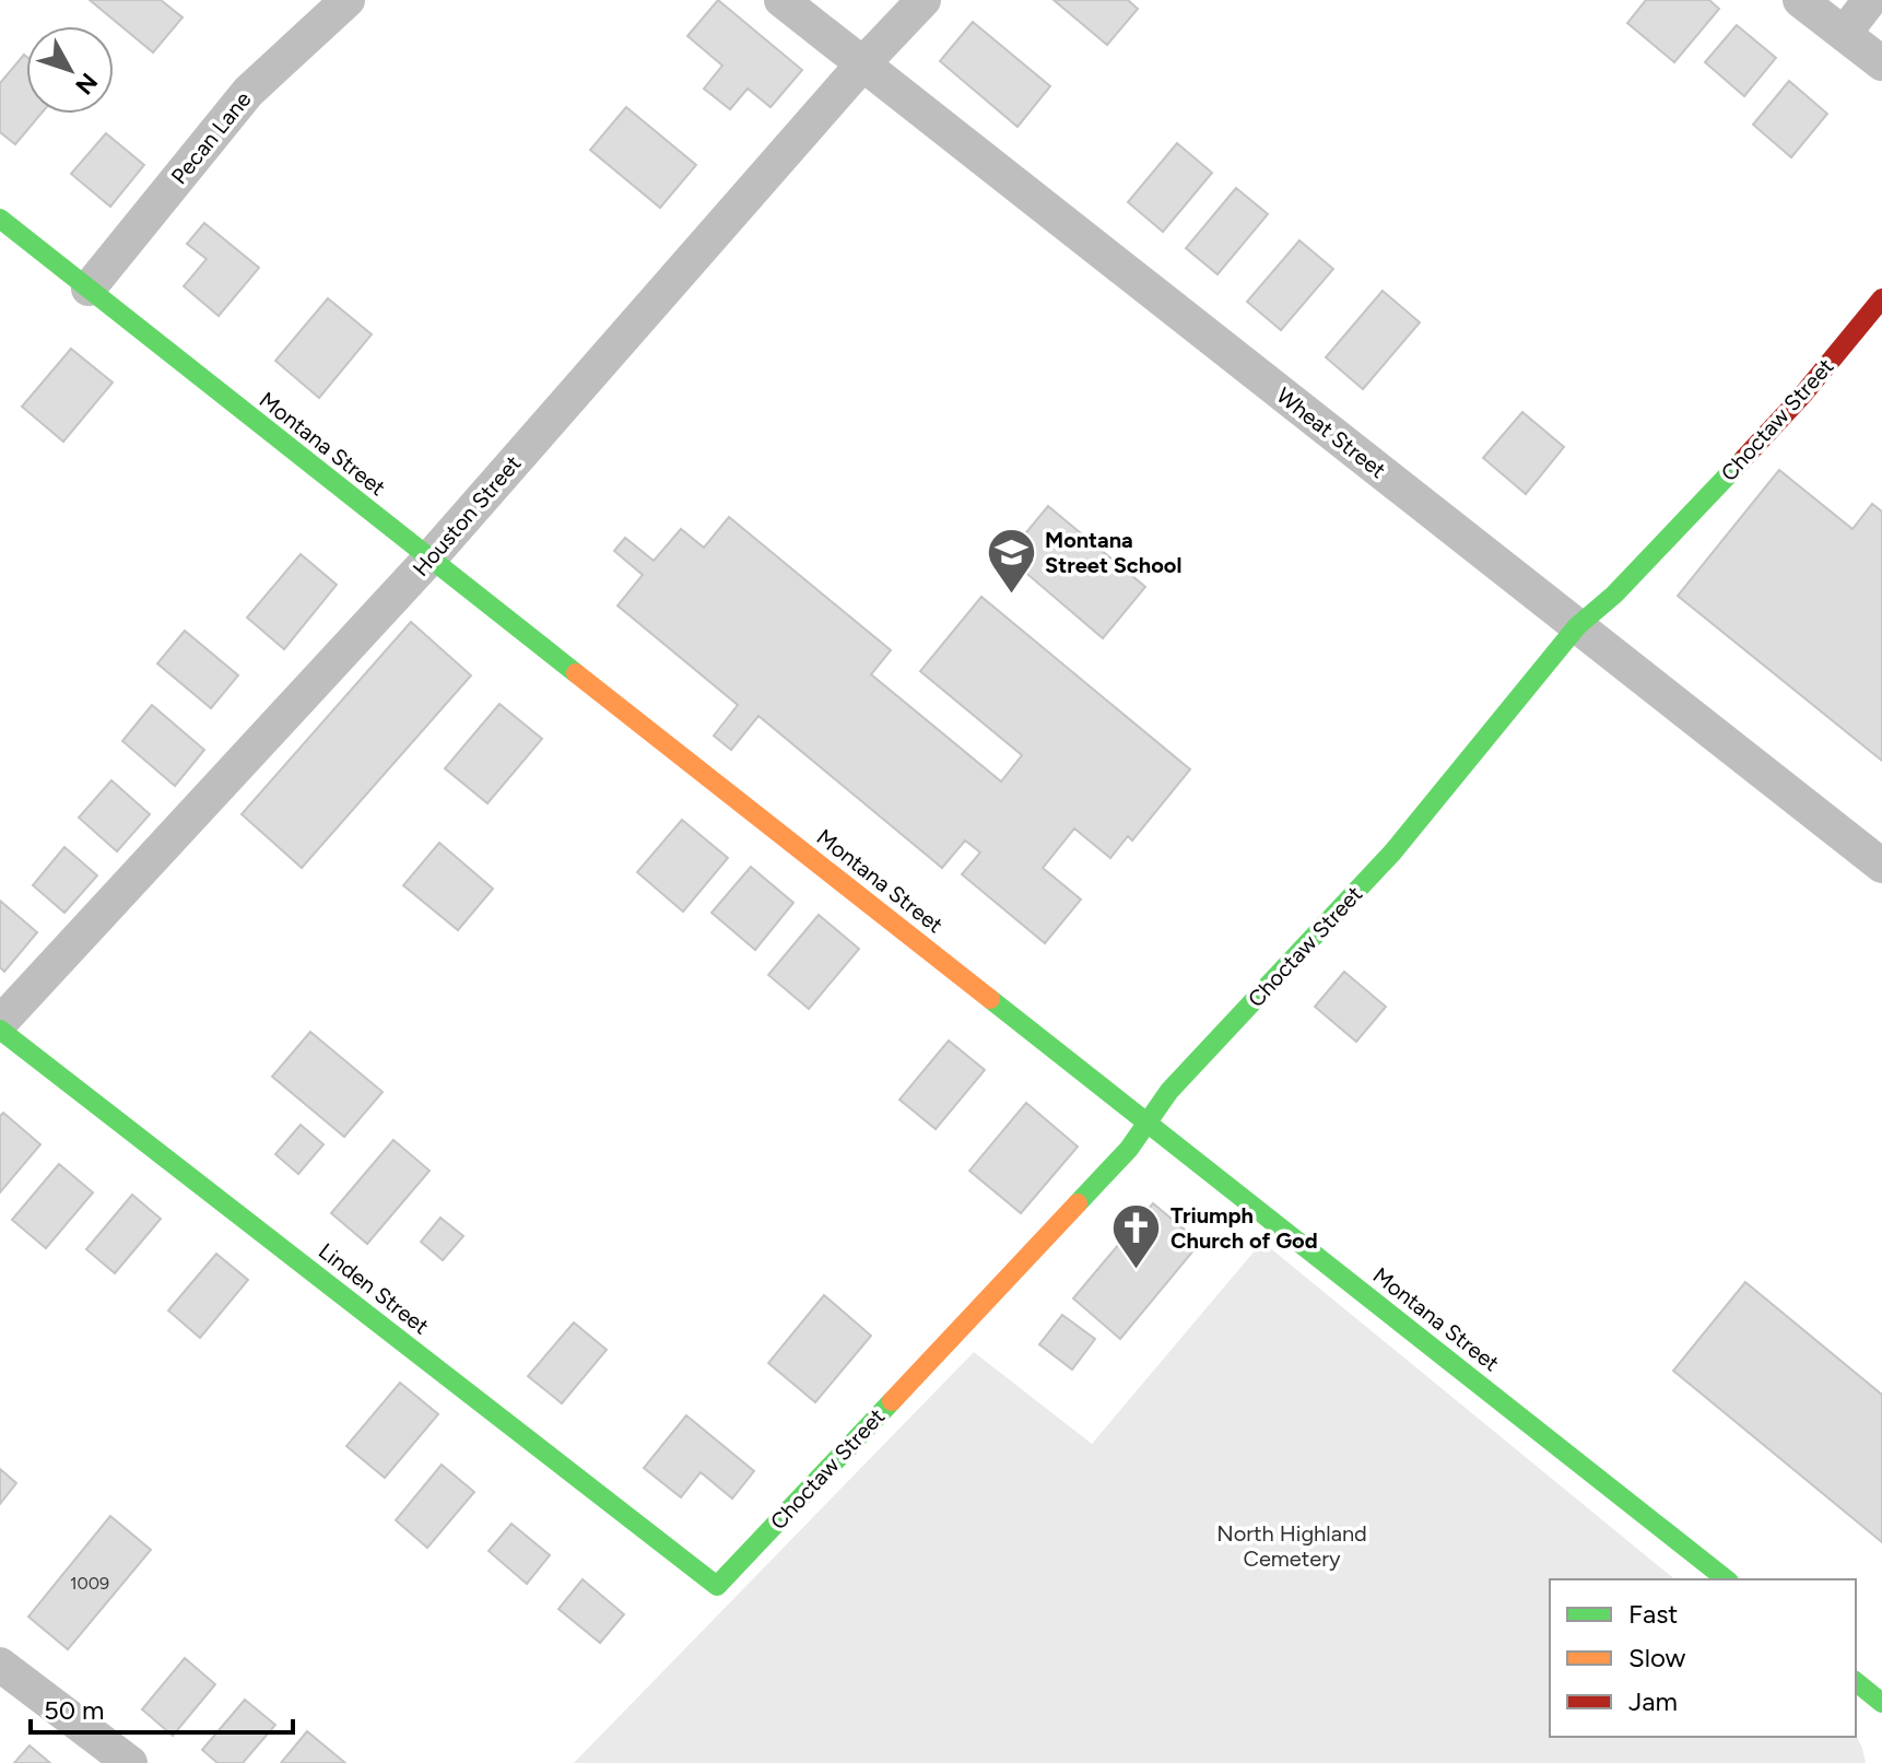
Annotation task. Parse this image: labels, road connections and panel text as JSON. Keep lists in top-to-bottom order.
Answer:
{
  "streets": {
    "street": [
      "Pecan Lane",
      "Choctaw Street",
      "Wheat Street",
      "Montana Street",
      "Houston Street",
      "Linden Street"
    ]
  },
  "crossings": [
    ["Pecan Lane", "Montana Street"],
    ["Choctaw Street", "Wheat Street"],
    ["Choctaw Street", "Montana Street"],
    ["Choctaw Street", "Linden Street"],
    ["Wheat Street", "Houston Street"],
    ["Montana Street", "Houston Street"],
    ["Houston Street", "Linden Street"]
  ],
  "parks": ["North Highland Cemetery"],
  "places": {
    "school or university": ["Montana Street School"],
    "church": ["Triumph Church of God"]
  },
  "house_numbers": ["1009"],
  "legend": ["Fast", "Slow", "Jam"],
  "scale_bar": "50 m",
  "north": "bottom right"
}
